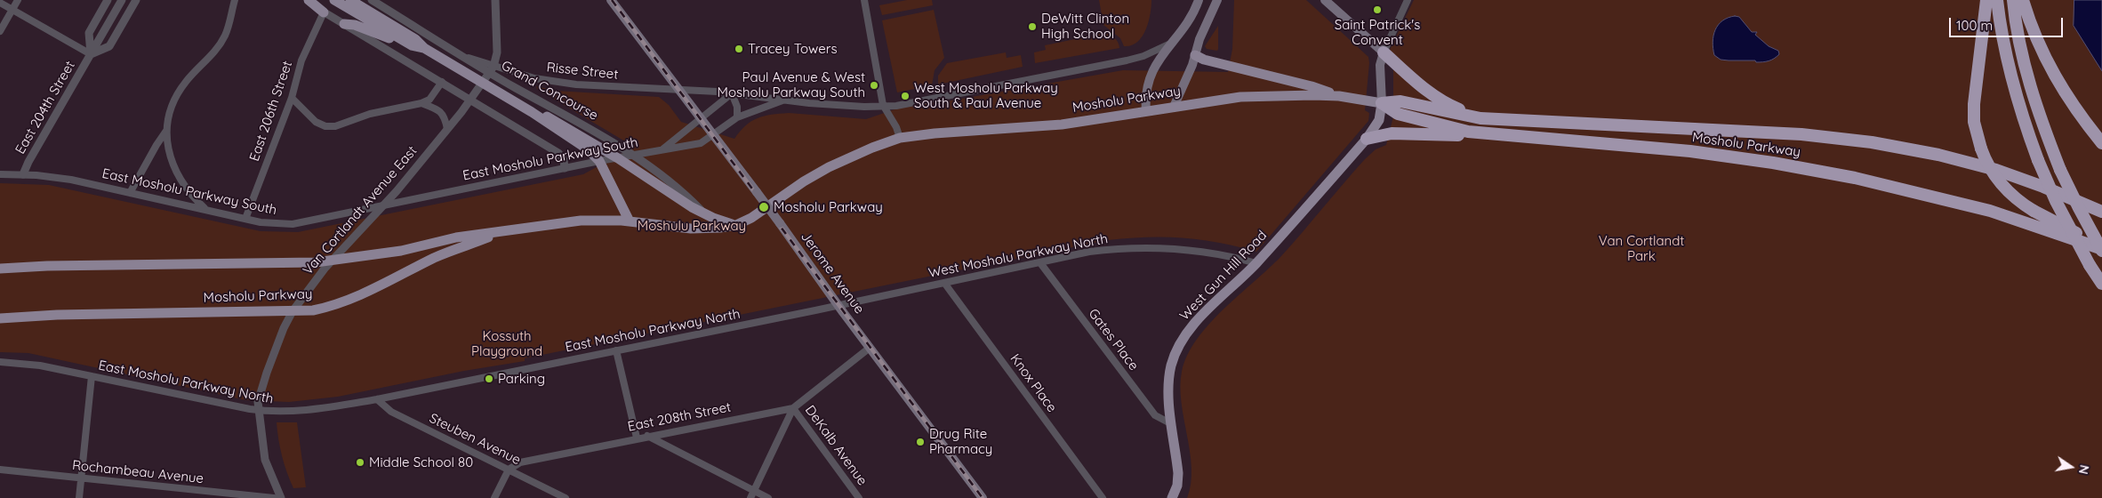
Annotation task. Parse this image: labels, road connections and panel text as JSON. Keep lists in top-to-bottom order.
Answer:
{
  "streets": {
    "highway": ["Mosholu Parkway"],
    "main road": ["Grand Concourse", "Jerome Avenue", "West Gun Hill Road"],
    "street": [
      "Risse Street",
      "East 204th Street",
      "East 206th Street",
      "East Mosholu Parkway South",
      "Van Cortlandt Avenue East",
      "West Mosholu Parkway North",
      "East Mosholu Parkway North",
      "Gates Place",
      "Knox Place",
      "East 208th Street",
      "Steuben Avenue",
      "DeKalb Avenue",
      "Rochambeau Avenue"
    ]
  },
  "crossings": [
    ["Risse Street", "Grand Concourse"],
    ["Risse Street", "East Mosholu Parkway South"],
    ["Risse Street", "Van Cortlandt Avenue East"],
    ["Risse Street", "Jerome Avenue"],
    ["Grand Concourse", "Mosholu Parkway"],
    ["Grand Concourse", "East Mosholu Parkway South"],
    ["Grand Concourse", "Van Cortlandt Avenue East"],
    ["Mosholu Parkway", "Van Cortlandt Avenue East"],
    ["Mosholu Parkway", "West Gun Hill Road"],
    ["East 204th Street", "East Mosholu Parkway South"],
    ["East 206th Street", "East Mosholu Parkway South"],
    ["East Mosholu Parkway South", "Van Cortlandt Avenue East"],
    ["East Mosholu Parkway South", "Jerome Avenue"],
    ["Van Cortlandt Avenue East", "East Mosholu Parkway North"],
    ["West Mosholu Parkway North", "Jerome Avenue"],
    ["West Mosholu Parkway North", "West Gun Hill Road"],
    ["West Mosholu Parkway North", "East Mosholu Parkway North"],
    ["West Mosholu Parkway North", "Gates Place"],
    ["West Mosholu Parkway North", "Knox Place"],
    ["Jerome Avenue", "East Mosholu Parkway North"],
    ["Jerome Avenue", "East 208th Street"],
    ["West Gun Hill Road", "Gates Place"],
    ["East Mosholu Parkway North", "Steuben Avenue"],
    ["East 208th Street", "Steuben Avenue"],
    ["East 208th Street", "DeKalb Avenue"]
  ],
  "parks": ["Moshulu Parkway", "Van Cortlandt Park", "Kossuth Playground"],
  "places": [
    "Saint Patrick's Convent",
    "DeWitt Clinton High School",
    "Tracey Towers",
    "Paul Avenue & West Mosholu Parkway South",
    "West Mosholu Parkway South & Paul Avenue",
    "Mosholu Parkway",
    "Parking",
    "Drug Rite Pharmacy",
    "Middle School 80"
  ],
  "scale_bar": "100 m",
  "north": "right"
}
